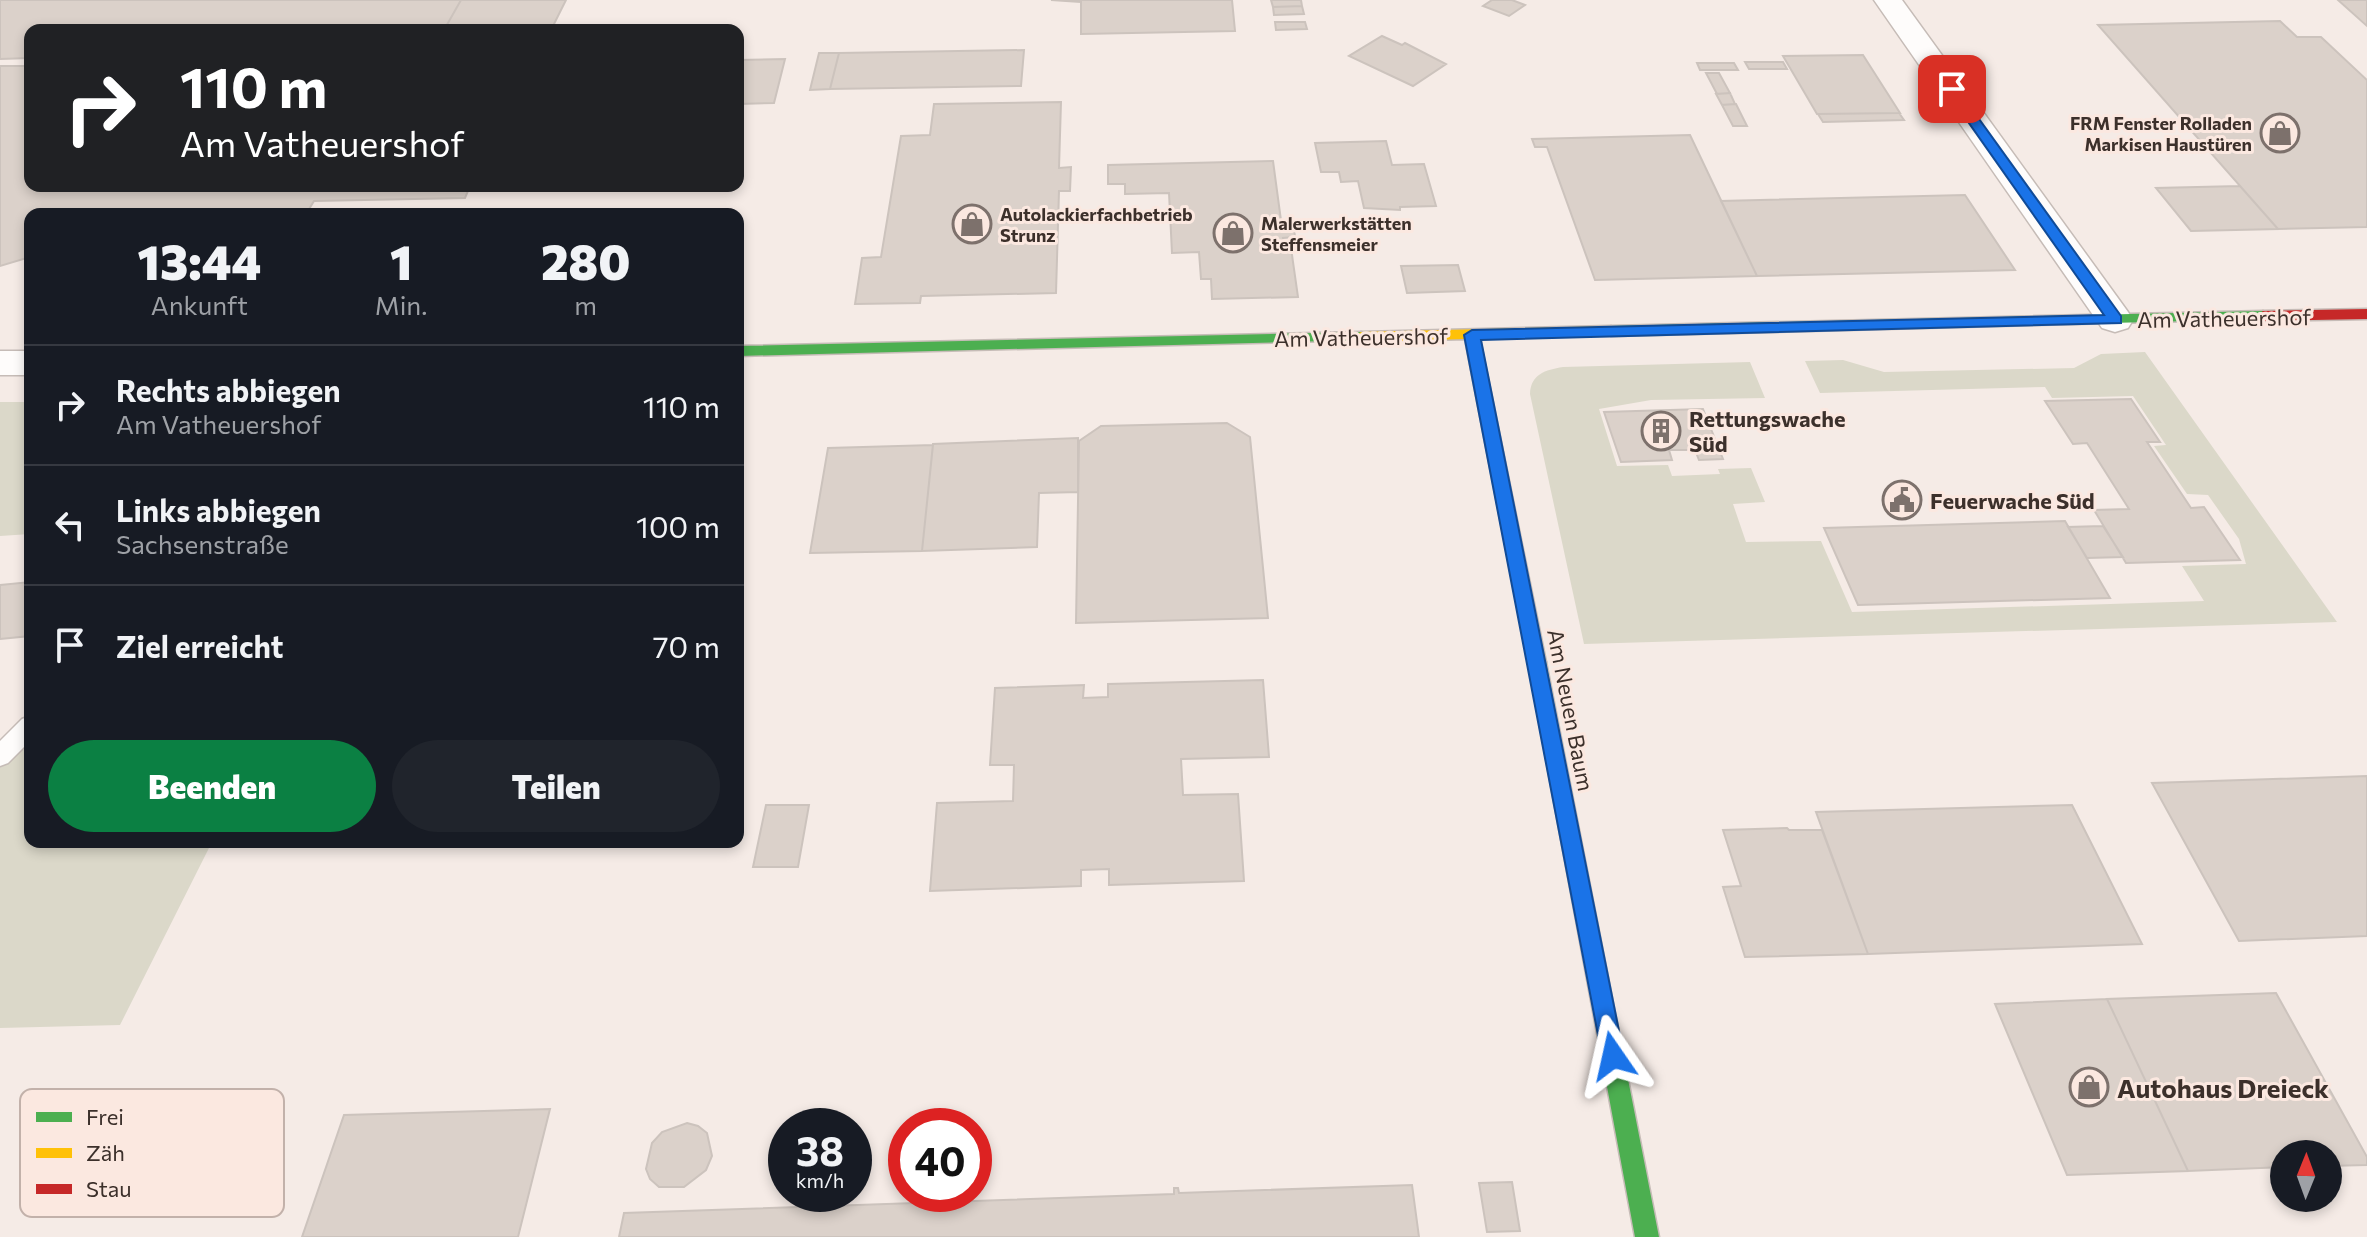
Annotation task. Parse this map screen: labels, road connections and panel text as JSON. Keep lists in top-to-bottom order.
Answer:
{
  "streets": {
    "street": ["Am Vatheuershof", "Am Neuen Baum"]
  },
  "crossings": [
    ["Am Vatheuershof", "Am Neuen Baum"]
  ],
  "places": {
    "shop": [
      "FRM Fenster Rolladen Markisen Haustüren",
      "Autolackierfachbetrieb Strunz",
      "Malerwerkstätten Steffensmeier",
      "Autohaus Dreieck"
    ],
    "building": ["Rettungswache Süd"],
    "public building": ["Feuerwache Süd"]
  },
  "legend": ["Frei", "Zäh", "Stau"],
  "north": "top",
  "page": {
    "turn": ["110 m", "Am Vatheuershof"],
    "eta": [
      "13:44",
      "Ankunft",
      "1",
      "Min.",
      "280",
      "m"
    ],
    "list": [
      {
        "name": "Rechts abbiegen",
        "note": "Am Vatheuershof",
        "value": "110 m"
      },
      {
        "name": "Links abbiegen",
        "note": "Sachsenstraße",
        "value": "100 m"
      },
      {
        "name": "Ziel erreicht",
        "value": "70 m"
      }
    ],
    "buttons": ["Beenden", "Teilen"],
    "speed": "38 km/h",
    "limit": "40"
  }
}
